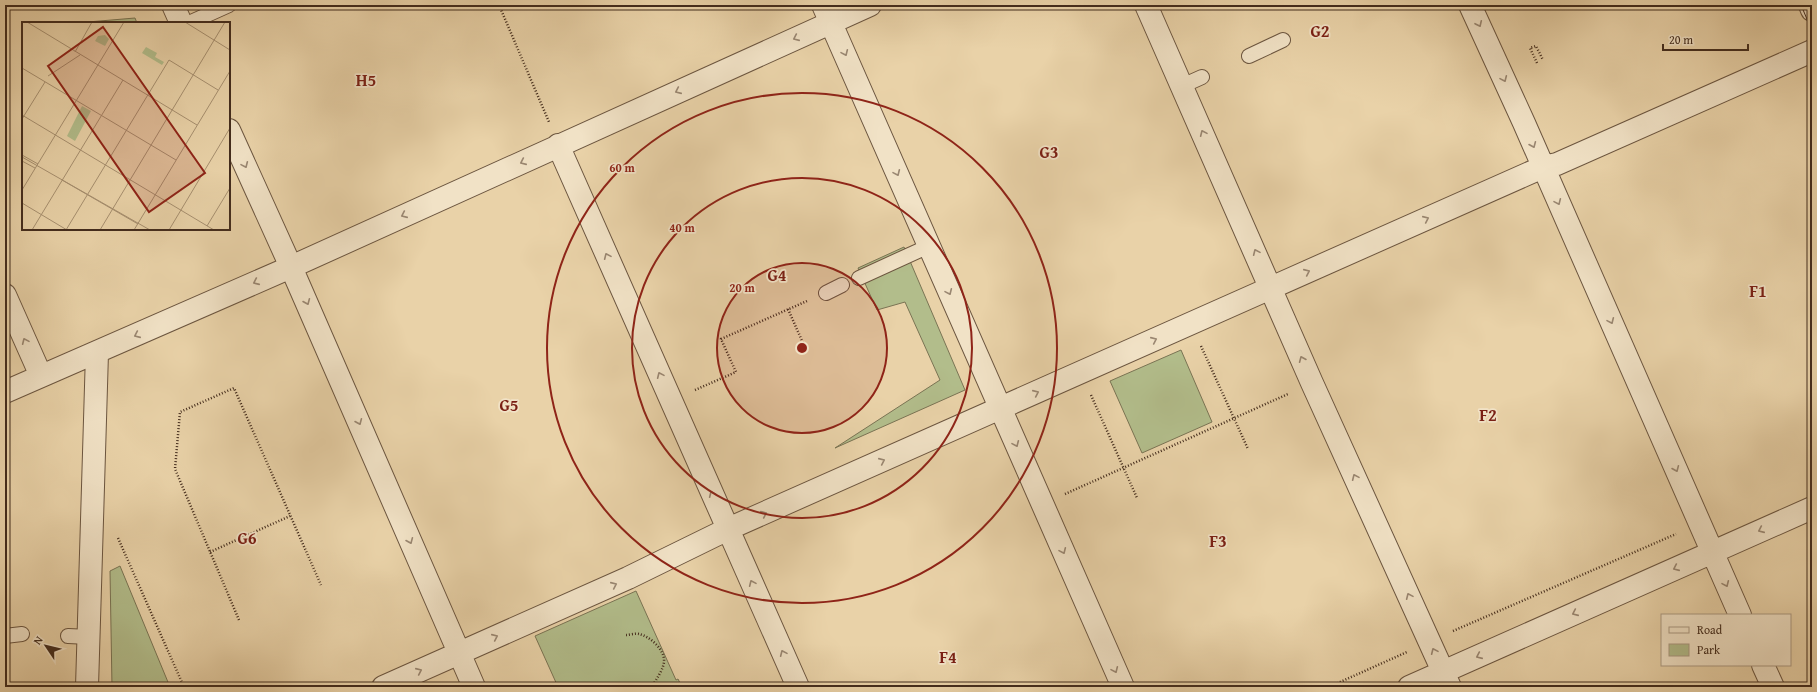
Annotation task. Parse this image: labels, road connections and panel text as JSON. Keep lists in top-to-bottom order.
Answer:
{
  "districts": [
    "G2",
    "H5",
    "G3",
    "G4",
    "F1",
    "G5",
    "F2",
    "G6",
    "F3",
    "F4"
  ],
  "legend": ["Road", "Park"],
  "scale_bar": "20 m",
  "north": "top left",
  "rings": ["60 m", "40 m", "20 m"]
}
